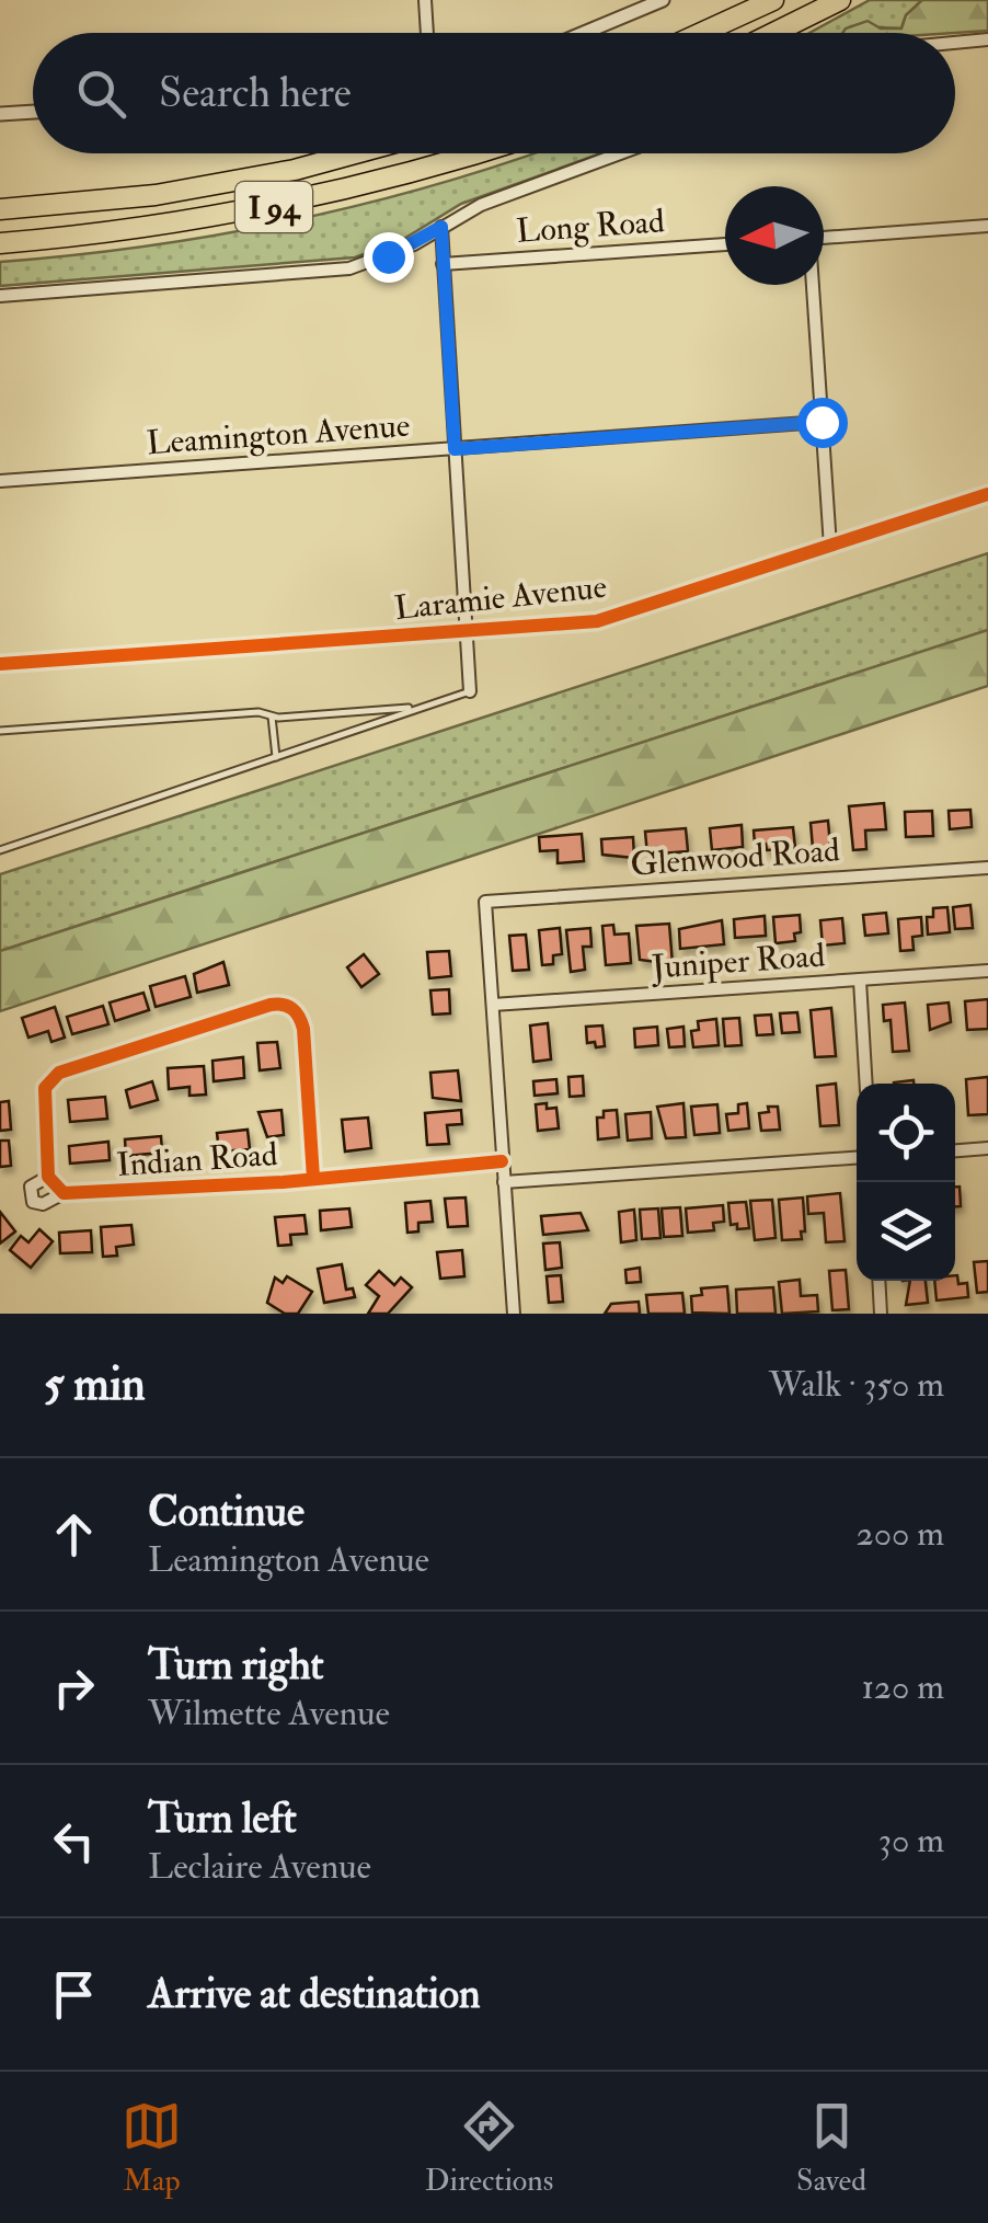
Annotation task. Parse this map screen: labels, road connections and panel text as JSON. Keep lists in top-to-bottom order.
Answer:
{
  "streets": {
    "highway": ["I 94"],
    "street": [
      "Long Road",
      "Leamington Avenue",
      "Laramie Avenue",
      "Glenwood Road",
      "Juniper Road",
      "Indian Road"
    ]
  },
  "crossings": [
    ["Glenwood Road", "Juniper Road"]
  ],
  "north": "left",
  "page": {
    "search": "Search here",
    "heading": ["5 min", "Walk · 350 m"],
    "list": [
      ["Continue", "Leamington Avenue", "200 m"],
      ["Turn right", "Wilmette Avenue", "120 m"],
      ["Turn left", "Leclaire Avenue", "30 m"],
      "Arrive at destination"
    ],
    "nav": ["Map", "Directions", "Saved"]
  }
}
